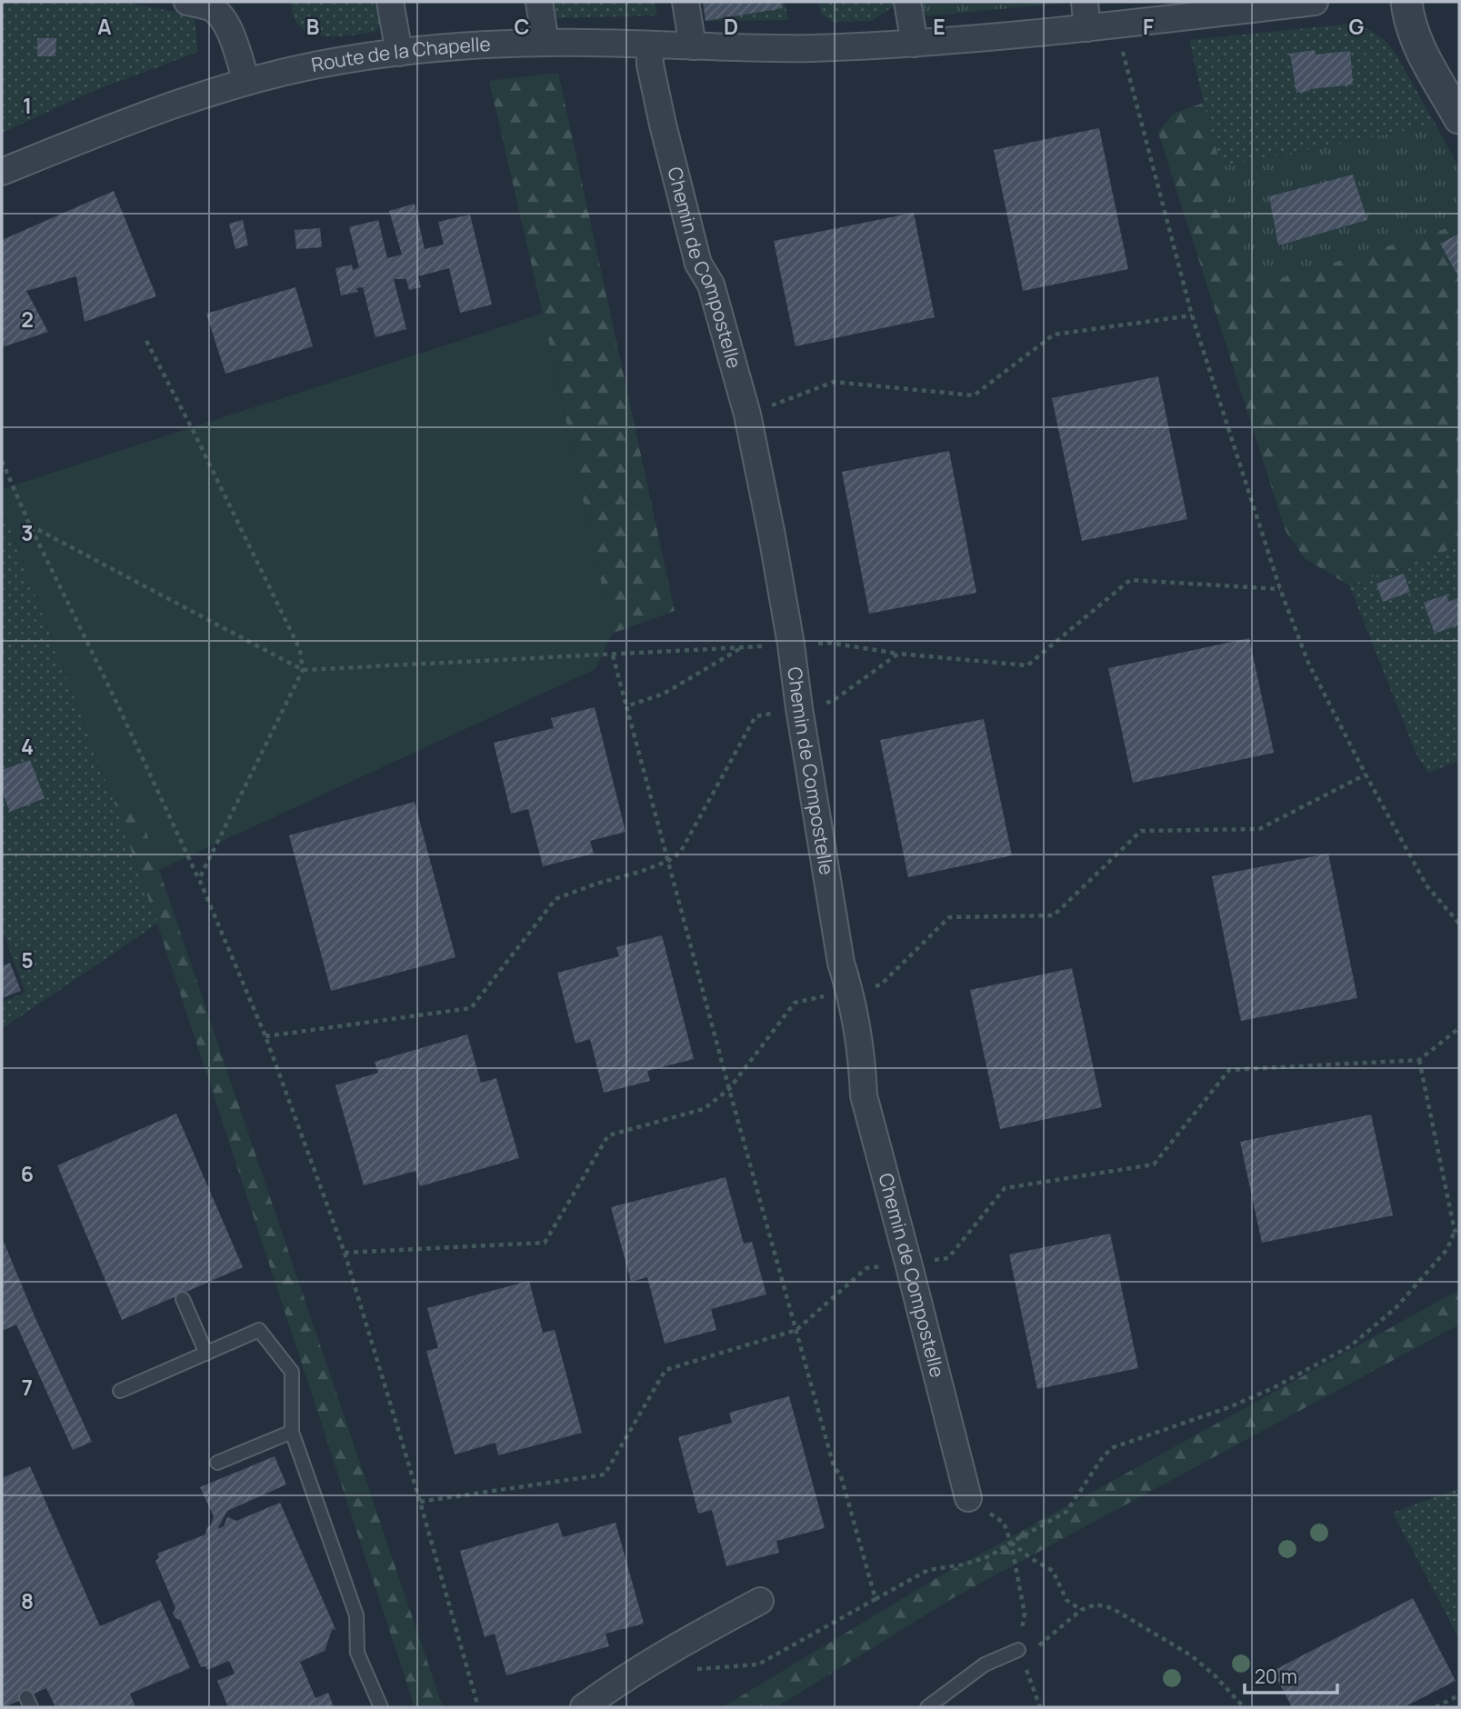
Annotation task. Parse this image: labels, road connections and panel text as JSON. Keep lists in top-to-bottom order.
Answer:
{
  "streets": {
    "street": ["Route de la Chapelle", "Chemin de Compostelle"]
  },
  "crossings": [
    ["Route de la Chapelle", "Chemin de Compostelle"]
  ],
  "scale_bar": "20 m",
  "grid": {
    "columns": [
      "A",
      "B",
      "C",
      "D",
      "E",
      "F",
      "G"
    ],
    "rows": [
      "1",
      "2",
      "3",
      "4",
      "5",
      "6",
      "7",
      "8"
    ]
  }
}
